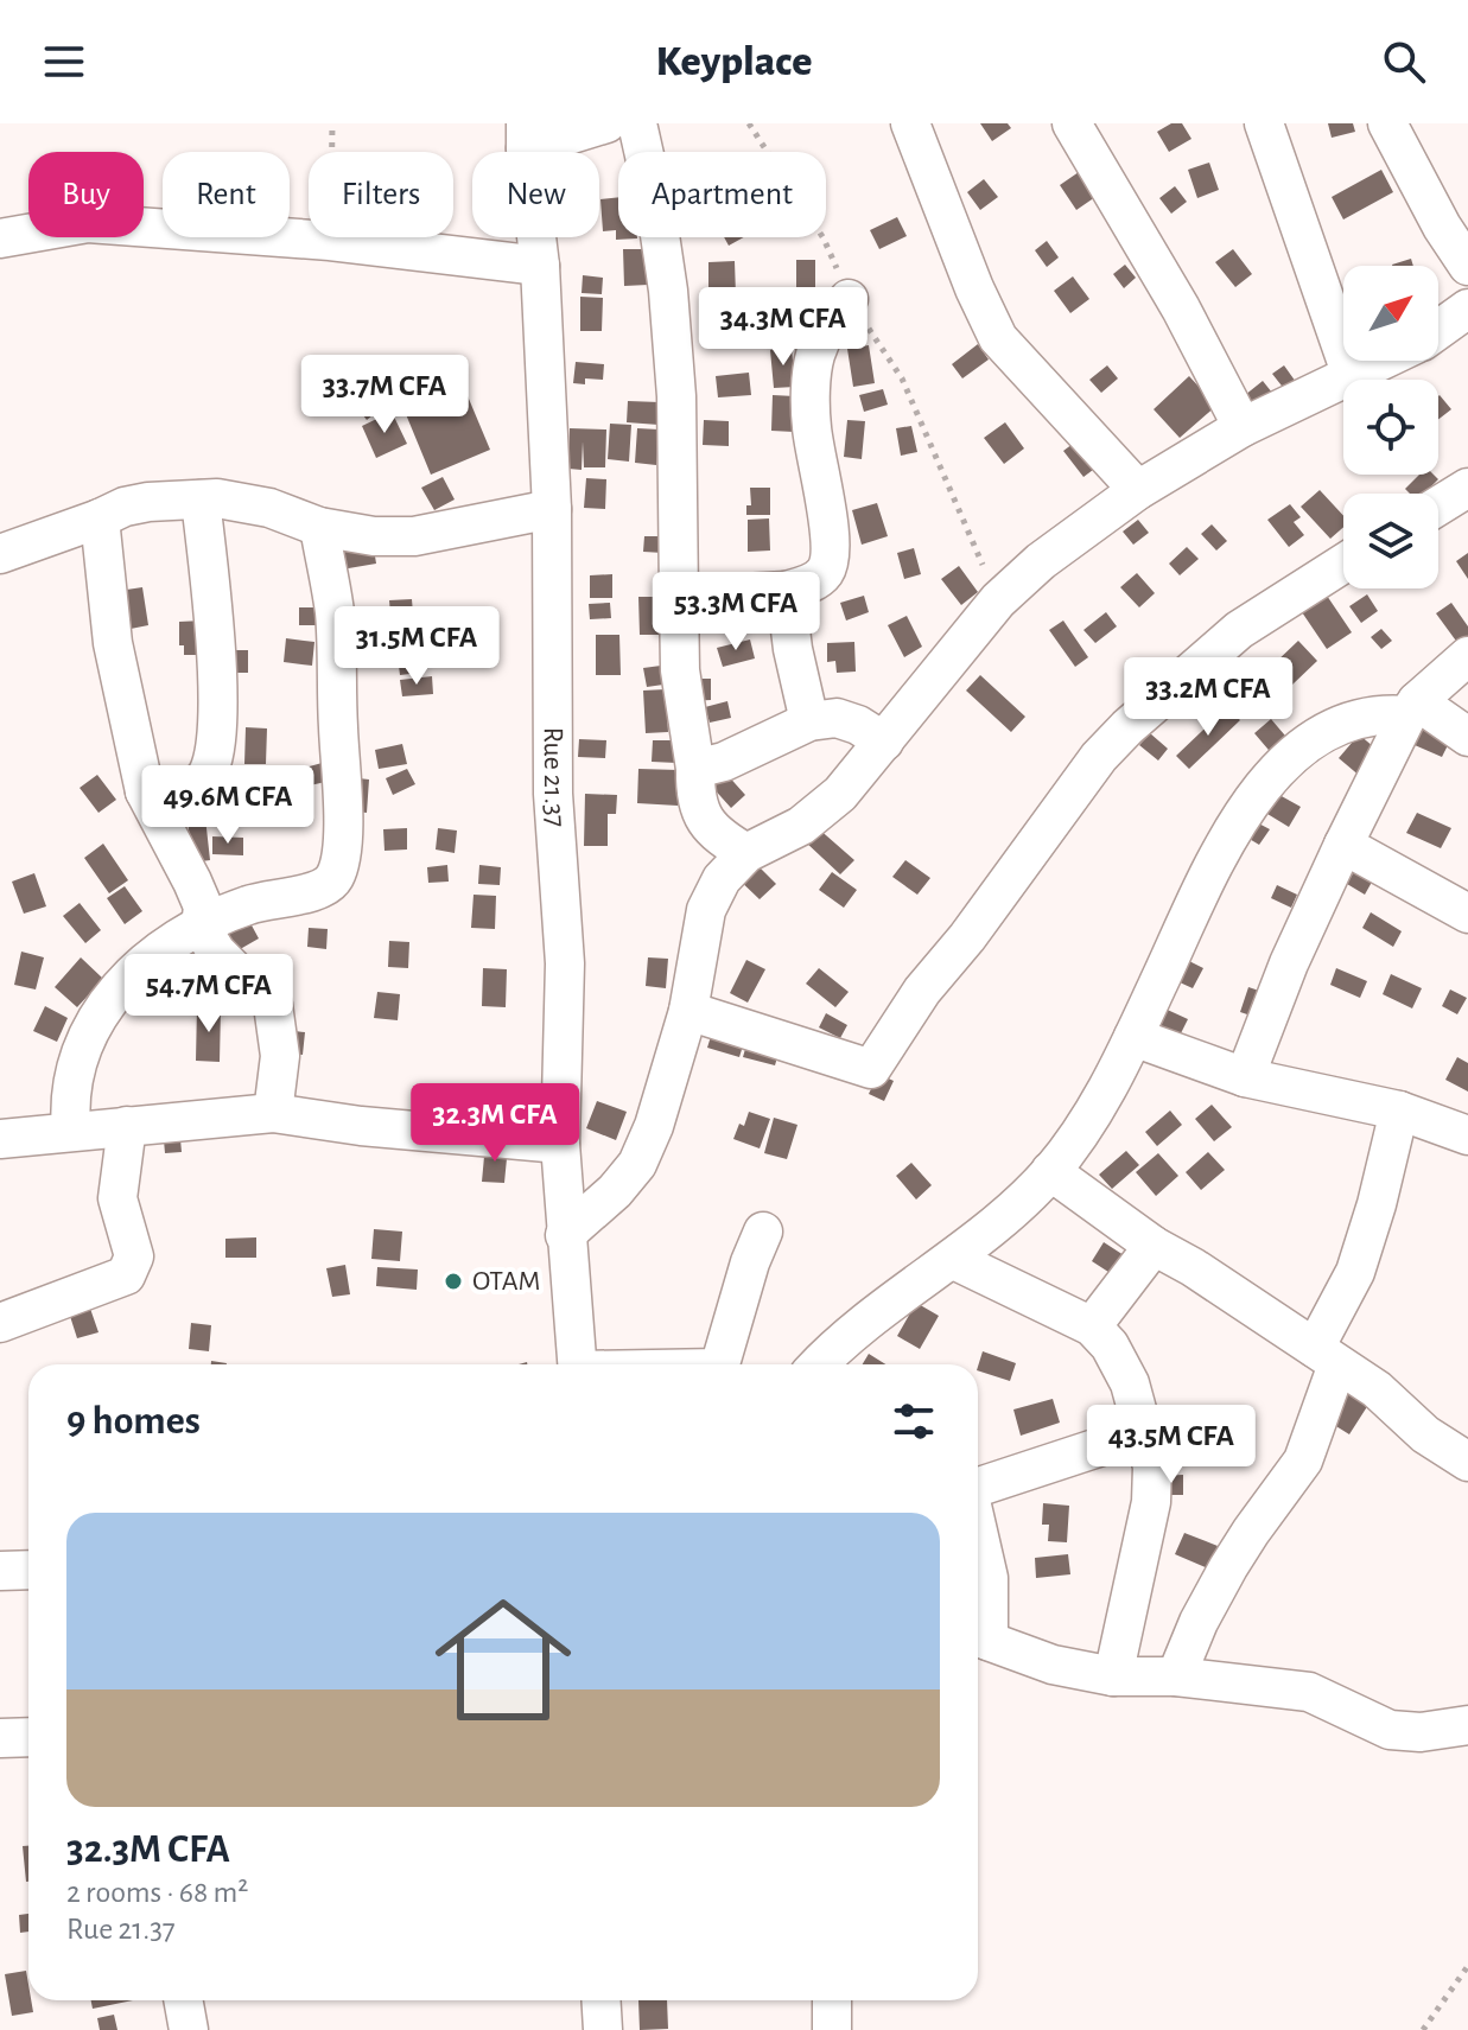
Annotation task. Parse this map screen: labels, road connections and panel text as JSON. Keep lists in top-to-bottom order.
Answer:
{
  "streets": {
    "street": ["Rue 21.37"]
  },
  "places": ["OTAM"],
  "north": "top right",
  "page": {
    "header": "Keyplace",
    "chip": [
      "Buy",
      "Rent",
      "Filters",
      "New",
      "Apartment"
    ],
    "price": [
      "34.3M CFA",
      "33.7M CFA",
      "53.3M CFA",
      "31.5M CFA",
      "33.2M CFA",
      "49.6M CFA",
      "54.7M CFA",
      "32.3M CFA",
      "43.5M CFA"
    ],
    "heading": "9 homes",
    "list": [
      {
        "name": "32.3M CFA",
        "note": "2 rooms · 68 m² · Rue 21.37"
      }
    ]
  }
}
